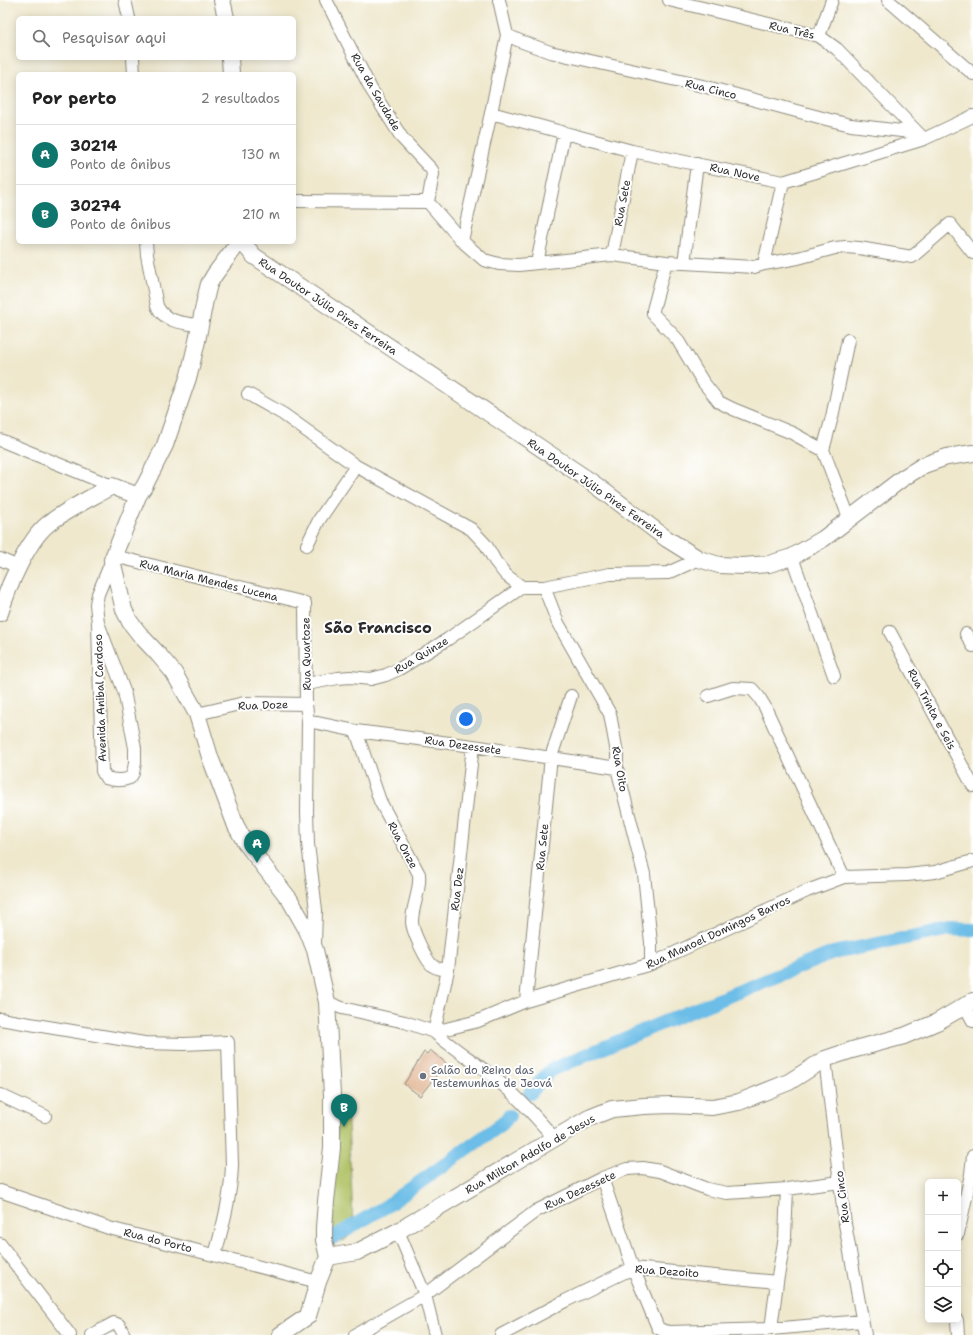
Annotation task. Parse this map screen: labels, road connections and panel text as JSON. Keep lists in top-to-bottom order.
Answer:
{
  "streets": {
    "street": [
      "Rua Três",
      "Rua Cinco",
      "Rua da Saudade",
      "Rua Nove",
      "Rua Sete",
      "Rua Doutor Júlio Pires Ferreira",
      "Rua Maria Mendes Lucena",
      "Rua Quartoze",
      "Rua Quinze",
      "Avenida Anibal Cardoso",
      "Rua Doze",
      "Rua Trinta e Seis",
      "Rua Dezessete",
      "Rua Oito",
      "Rua Onze",
      "Rua Dez",
      "Rua Manoel Domingos Barros",
      "Rua Milton Adolfo de Jesus",
      "Rua do Porto",
      "Rua Dezoito"
    ]
  },
  "crossings": [
    ["Rua Três", "Rua Cinco"],
    ["Rua Três", "Rua Nove"],
    ["Rua Cinco", "Rua Nove"],
    ["Rua Cinco", "Rua Dezessete"],
    ["Rua Cinco", "Rua Milton Adolfo de Jesus"],
    ["Rua Nove", "Rua Sete"],
    ["Rua Sete", "Rua Dezessete"],
    ["Rua Sete", "Rua Manoel Domingos Barros"],
    ["Rua Maria Mendes Lucena", "Rua Quartoze"],
    ["Rua Maria Mendes Lucena", "Avenida Anibal Cardoso"],
    ["Rua Quartoze", "Rua Quinze"],
    ["Rua Quartoze", "Rua Doze"],
    ["Rua Quartoze", "Rua Dezessete"],
    ["Rua Dezessete", "Rua Oito"],
    ["Rua Dezessete", "Rua Onze"],
    ["Rua Dezessete", "Rua Dez"],
    ["Rua Oito", "Rua Manoel Domingos Barros"],
    ["Rua Onze", "Rua Dez"],
    ["Rua Dez", "Rua Manoel Domingos Barros"]
  ],
  "districts": ["São Francisco"],
  "places": ["Salão do Reino das Testemunhas de Jeová"],
  "page": {
    "search": "Pesquisar aqui",
    "heading": ["Por perto", "2 resultados"],
    "list": [
      {
        "mark": "A",
        "name": "30214",
        "note": "Ponto de ônibus",
        "value": "130 m"
      },
      {
        "mark": "B",
        "name": "30274",
        "note": "Ponto de ônibus",
        "value": "210 m"
      }
    ],
    "pins": ["A", "B"],
    "map_buttons": ["+", "−"]
  }
}
